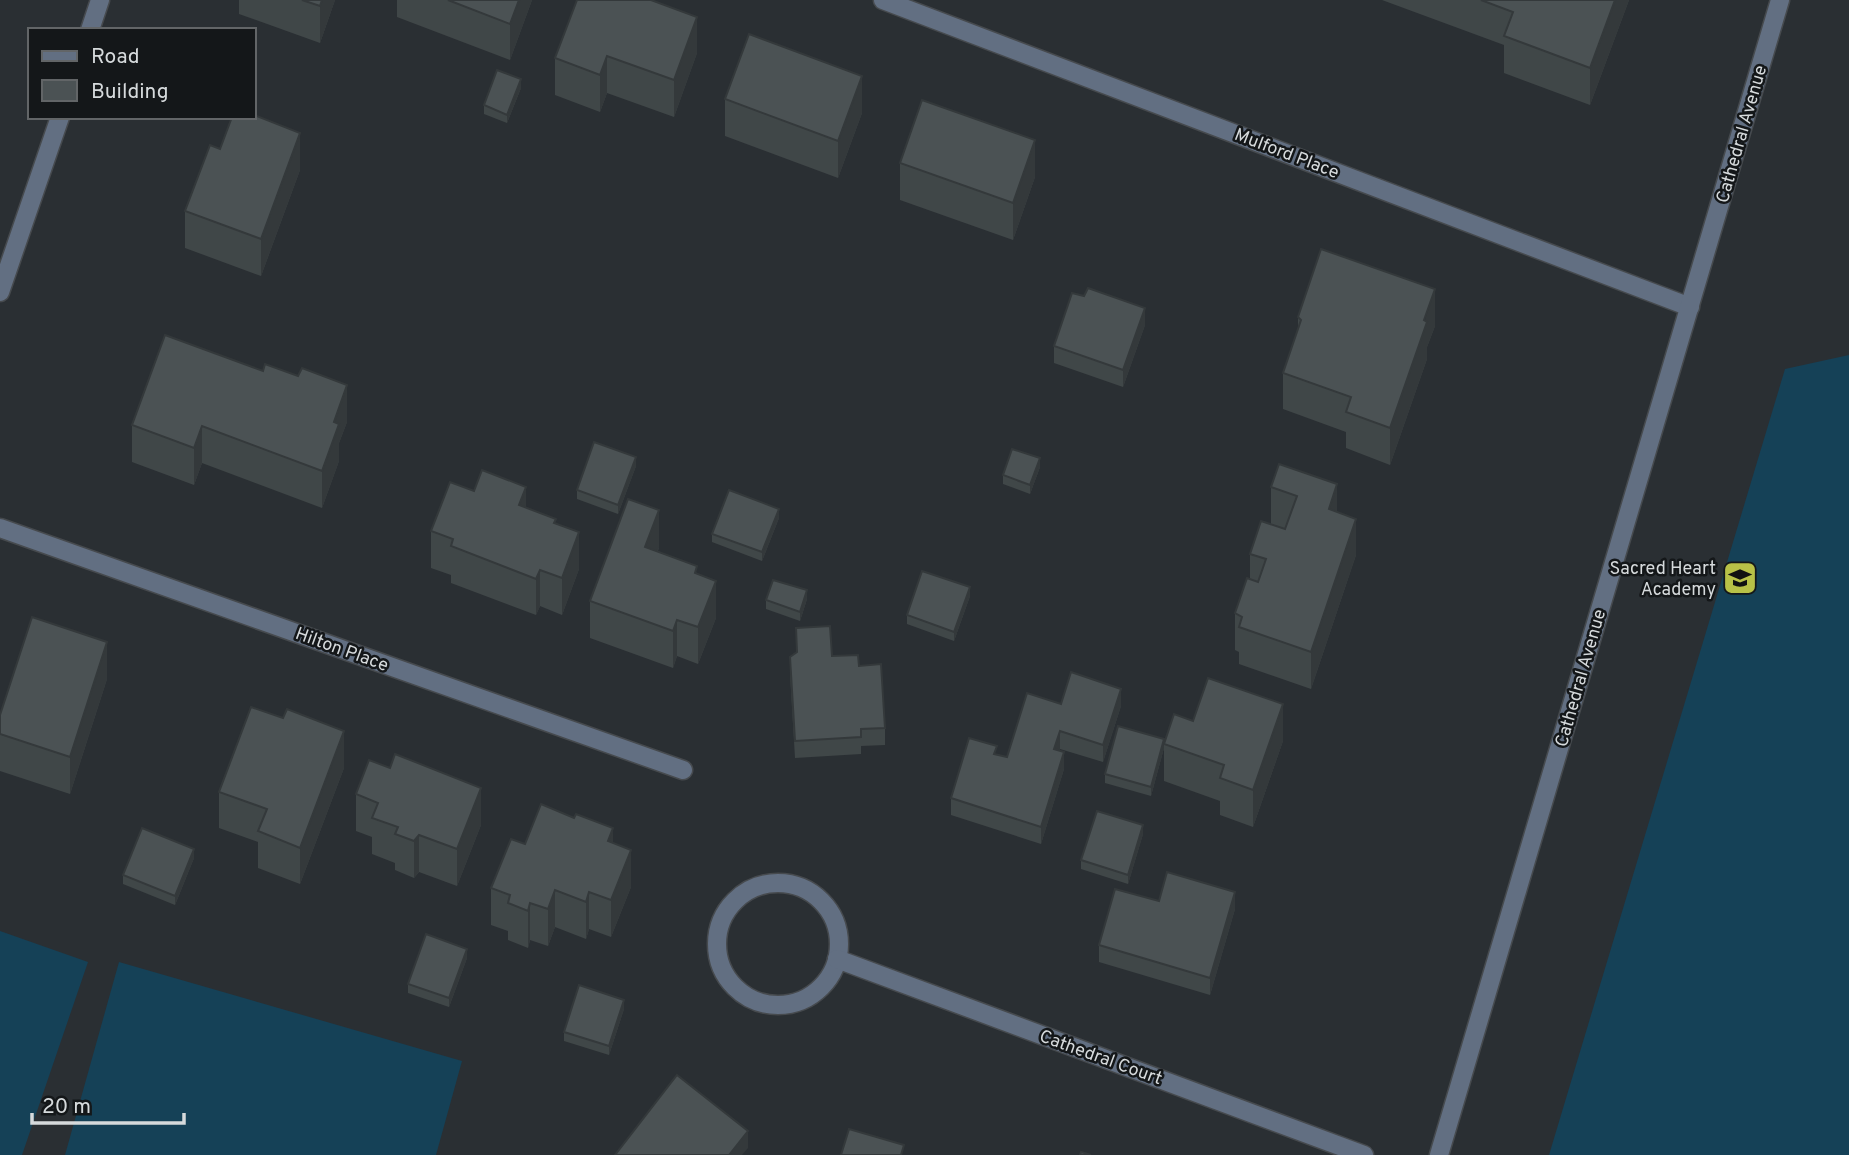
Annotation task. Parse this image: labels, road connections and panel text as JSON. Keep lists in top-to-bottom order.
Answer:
{
  "streets": {
    "street": [
      "Cathedral Avenue",
      "Mulford Place",
      "Hilton Place",
      "Cathedral Court"
    ]
  },
  "crossings": [
    ["Cathedral Avenue", "Mulford Place"]
  ],
  "places": {
    "school or university": ["Sacred Heart Academy"]
  },
  "legend": ["Road", "Building"],
  "scale_bar": "20 m"
}
